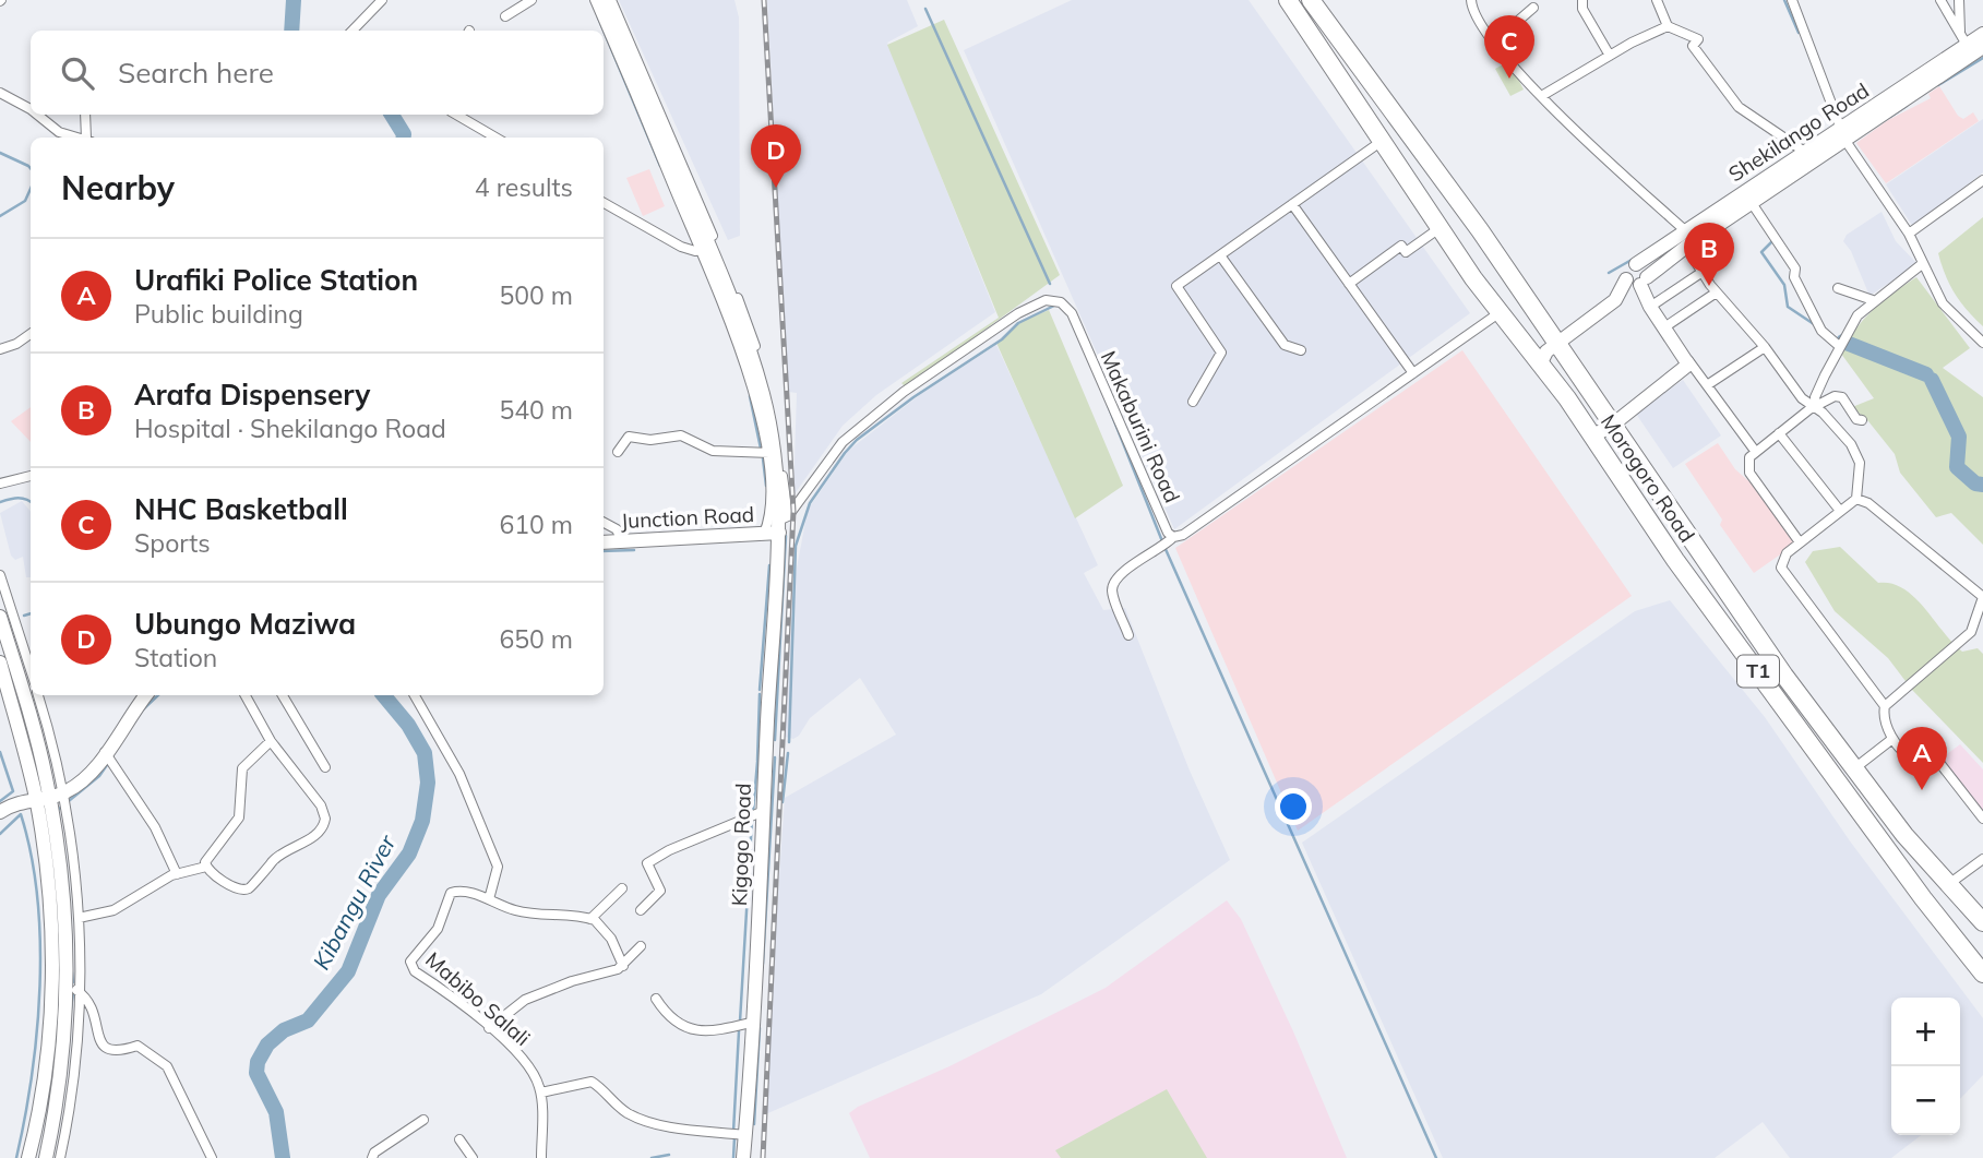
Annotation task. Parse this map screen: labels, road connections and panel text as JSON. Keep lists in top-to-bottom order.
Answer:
{
  "streets": {
    "highway": ["Morogoro Road", "T1"],
    "main road": ["Shekilango Road", "Junction Road", "Kigogo Road"],
    "street": ["Makaburini Road", "Mabibo Salali"]
  },
  "crossings": [
    ["Makaburini Road", "Morogoro Road"],
    ["Makaburini Road", "Junction Road"],
    ["Makaburini Road", "Kigogo Road"],
    ["Junction Road", "Kigogo Road"]
  ],
  "water": ["Kibangu River"],
  "page": {
    "pins": [
      "C",
      "D",
      "B",
      "A"
    ],
    "search": "Search here",
    "heading": ["Nearby", "4 results"],
    "list": [
      {
        "mark": "A",
        "name": "Urafiki Police Station",
        "note": "Public building",
        "value": "500 m"
      },
      {
        "mark": "B",
        "name": "Arafa Dispensery",
        "note": "Hospital · Shekilango Road",
        "value": "540 m"
      },
      {
        "mark": "C",
        "name": "NHC Basketball",
        "note": "Sports",
        "value": "610 m"
      },
      {
        "mark": "D",
        "name": "Ubungo Maziwa",
        "note": "Station",
        "value": "650 m"
      }
    ],
    "map_buttons": ["+", "−"]
  }
}
